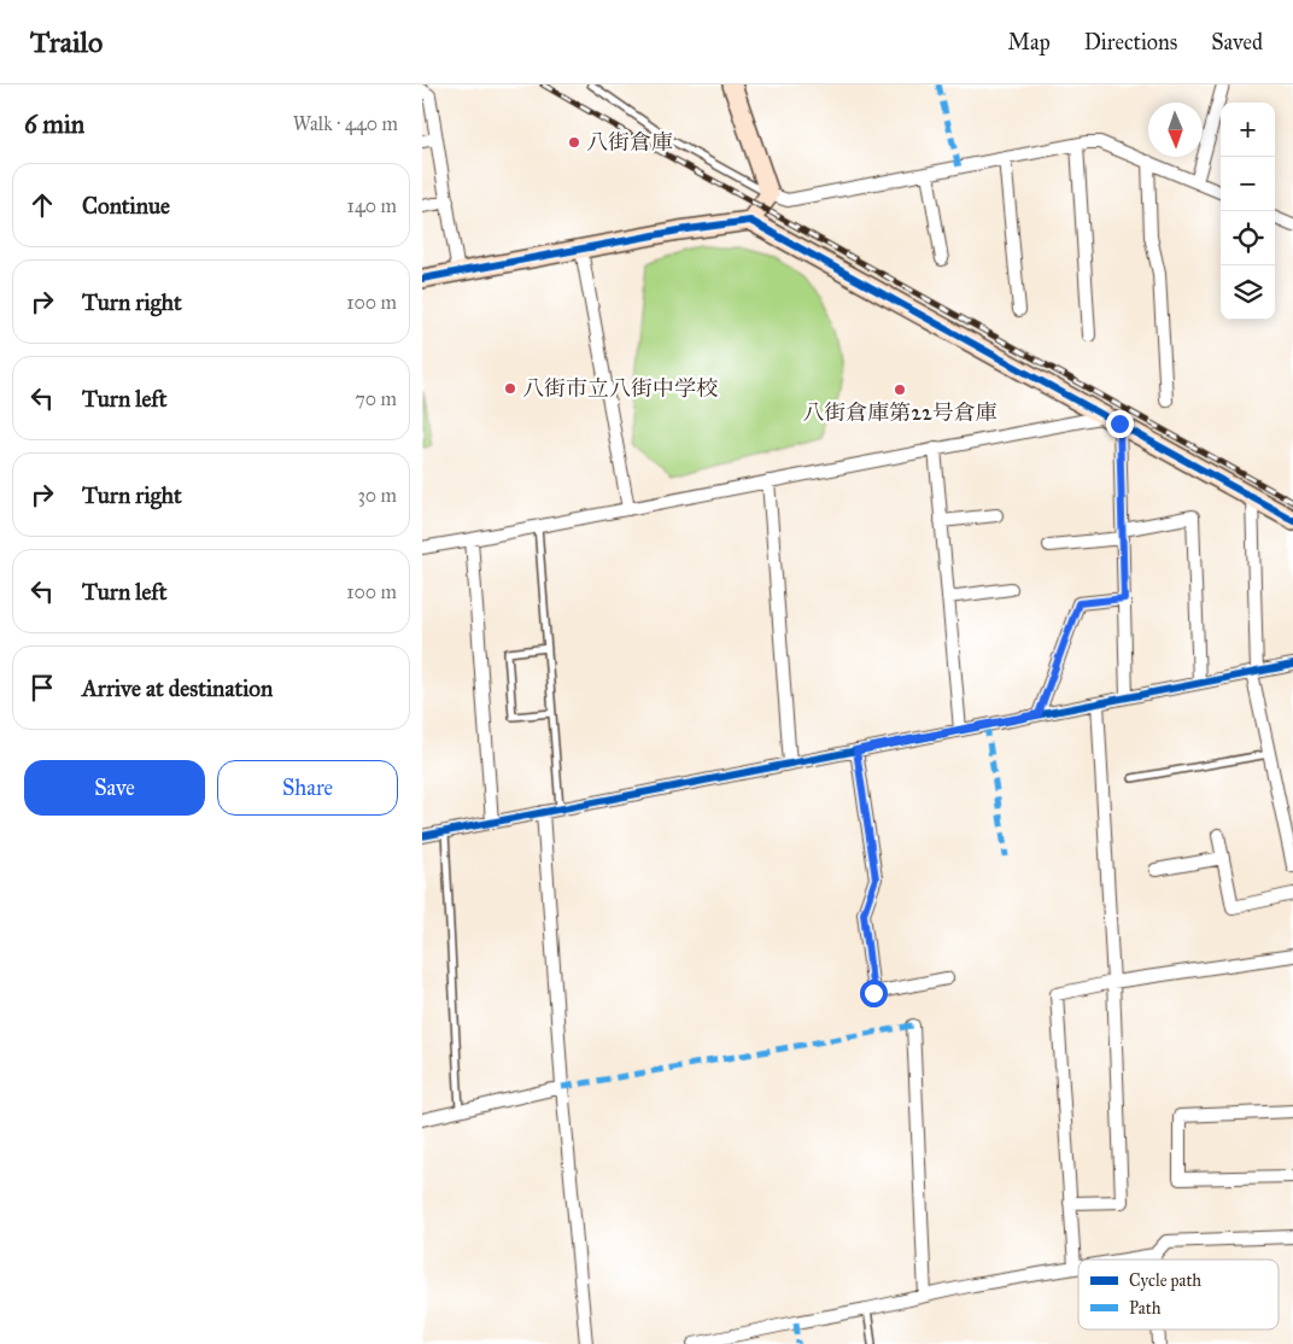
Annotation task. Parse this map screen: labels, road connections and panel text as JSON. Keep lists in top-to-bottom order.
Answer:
{
  "places": ["八街倉庫", "八街市立八街中学校", "八街倉庫第22号倉庫"],
  "legend": ["Cycle path", "Path"],
  "north": "bottom",
  "page": {
    "header": "Trailo",
    "nav": ["Map", "Directions", "Saved"],
    "heading": ["6 min", "Walk · 440 m"],
    "map_buttons": ["+", "−"],
    "list": [
      ["Continue", "140 m"],
      ["Turn right", "100 m"],
      ["Turn left", "70 m"],
      ["Turn right", "30 m"],
      ["Turn left", "100 m"],
      "Arrive at destination"
    ],
    "buttons": ["Save", "Share"]
  }
}
